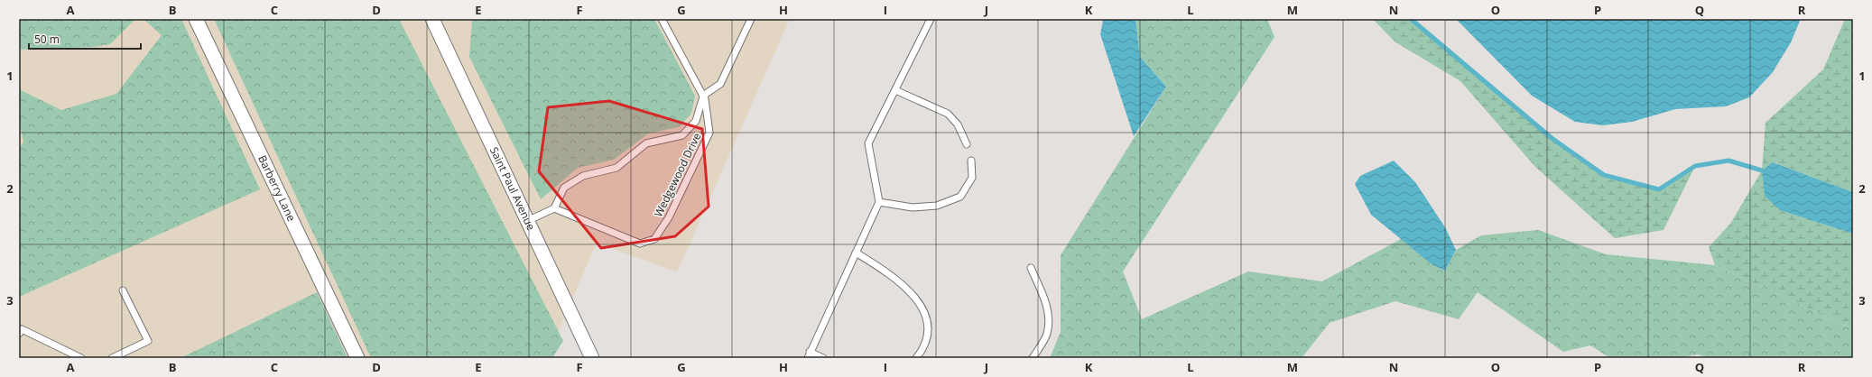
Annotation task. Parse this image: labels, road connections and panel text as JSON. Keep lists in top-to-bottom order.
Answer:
{
  "streets": {
    "street": ["Barberry Lane", "Saint Paul Avenue"],
    "lane": ["Wedgewood Drive"]
  },
  "scale_bar": "50 m",
  "grid": {
    "columns": [
      "A",
      "B",
      "C",
      "D",
      "E",
      "F",
      "G",
      "H",
      "I",
      "J",
      "K",
      "L",
      "M",
      "N",
      "O",
      "P",
      "Q",
      "R"
    ],
    "rows": ["1", "2", "3"]
  }
}
